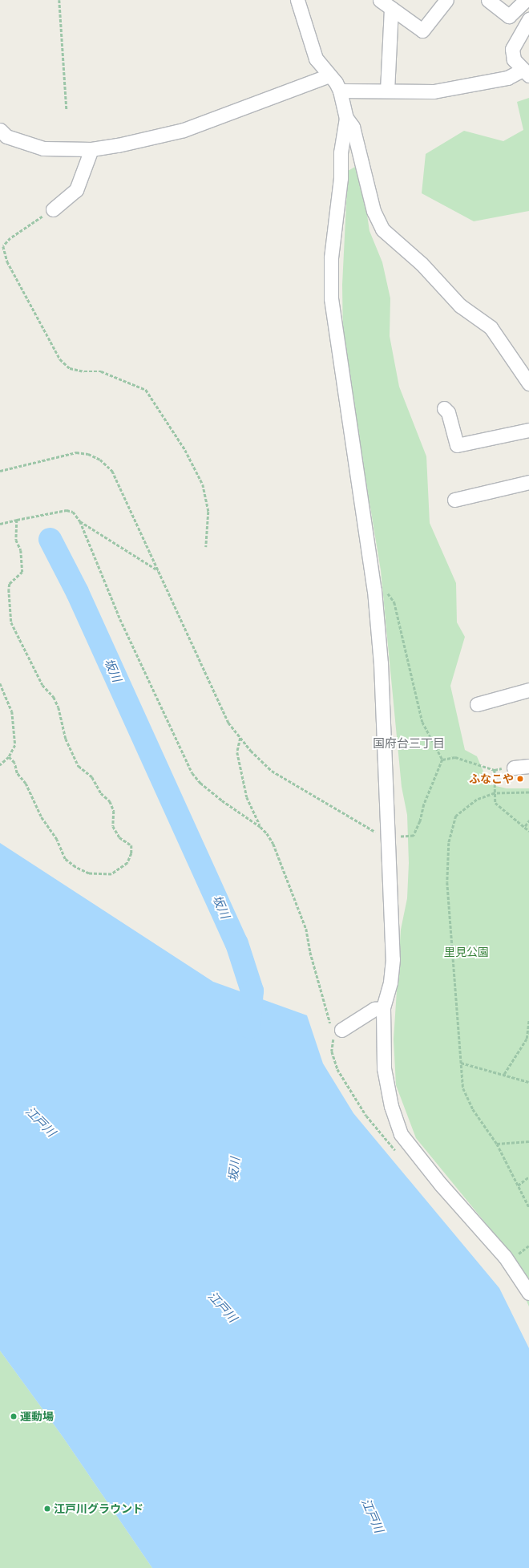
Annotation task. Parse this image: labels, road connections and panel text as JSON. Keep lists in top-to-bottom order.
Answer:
{
  "districts": ["国府台三丁目"],
  "water": ["坂川", "江戸川"],
  "parks": ["里見公園"],
  "places": ["ふなこや", "運動場", "江戸川グラウンド"]
}
